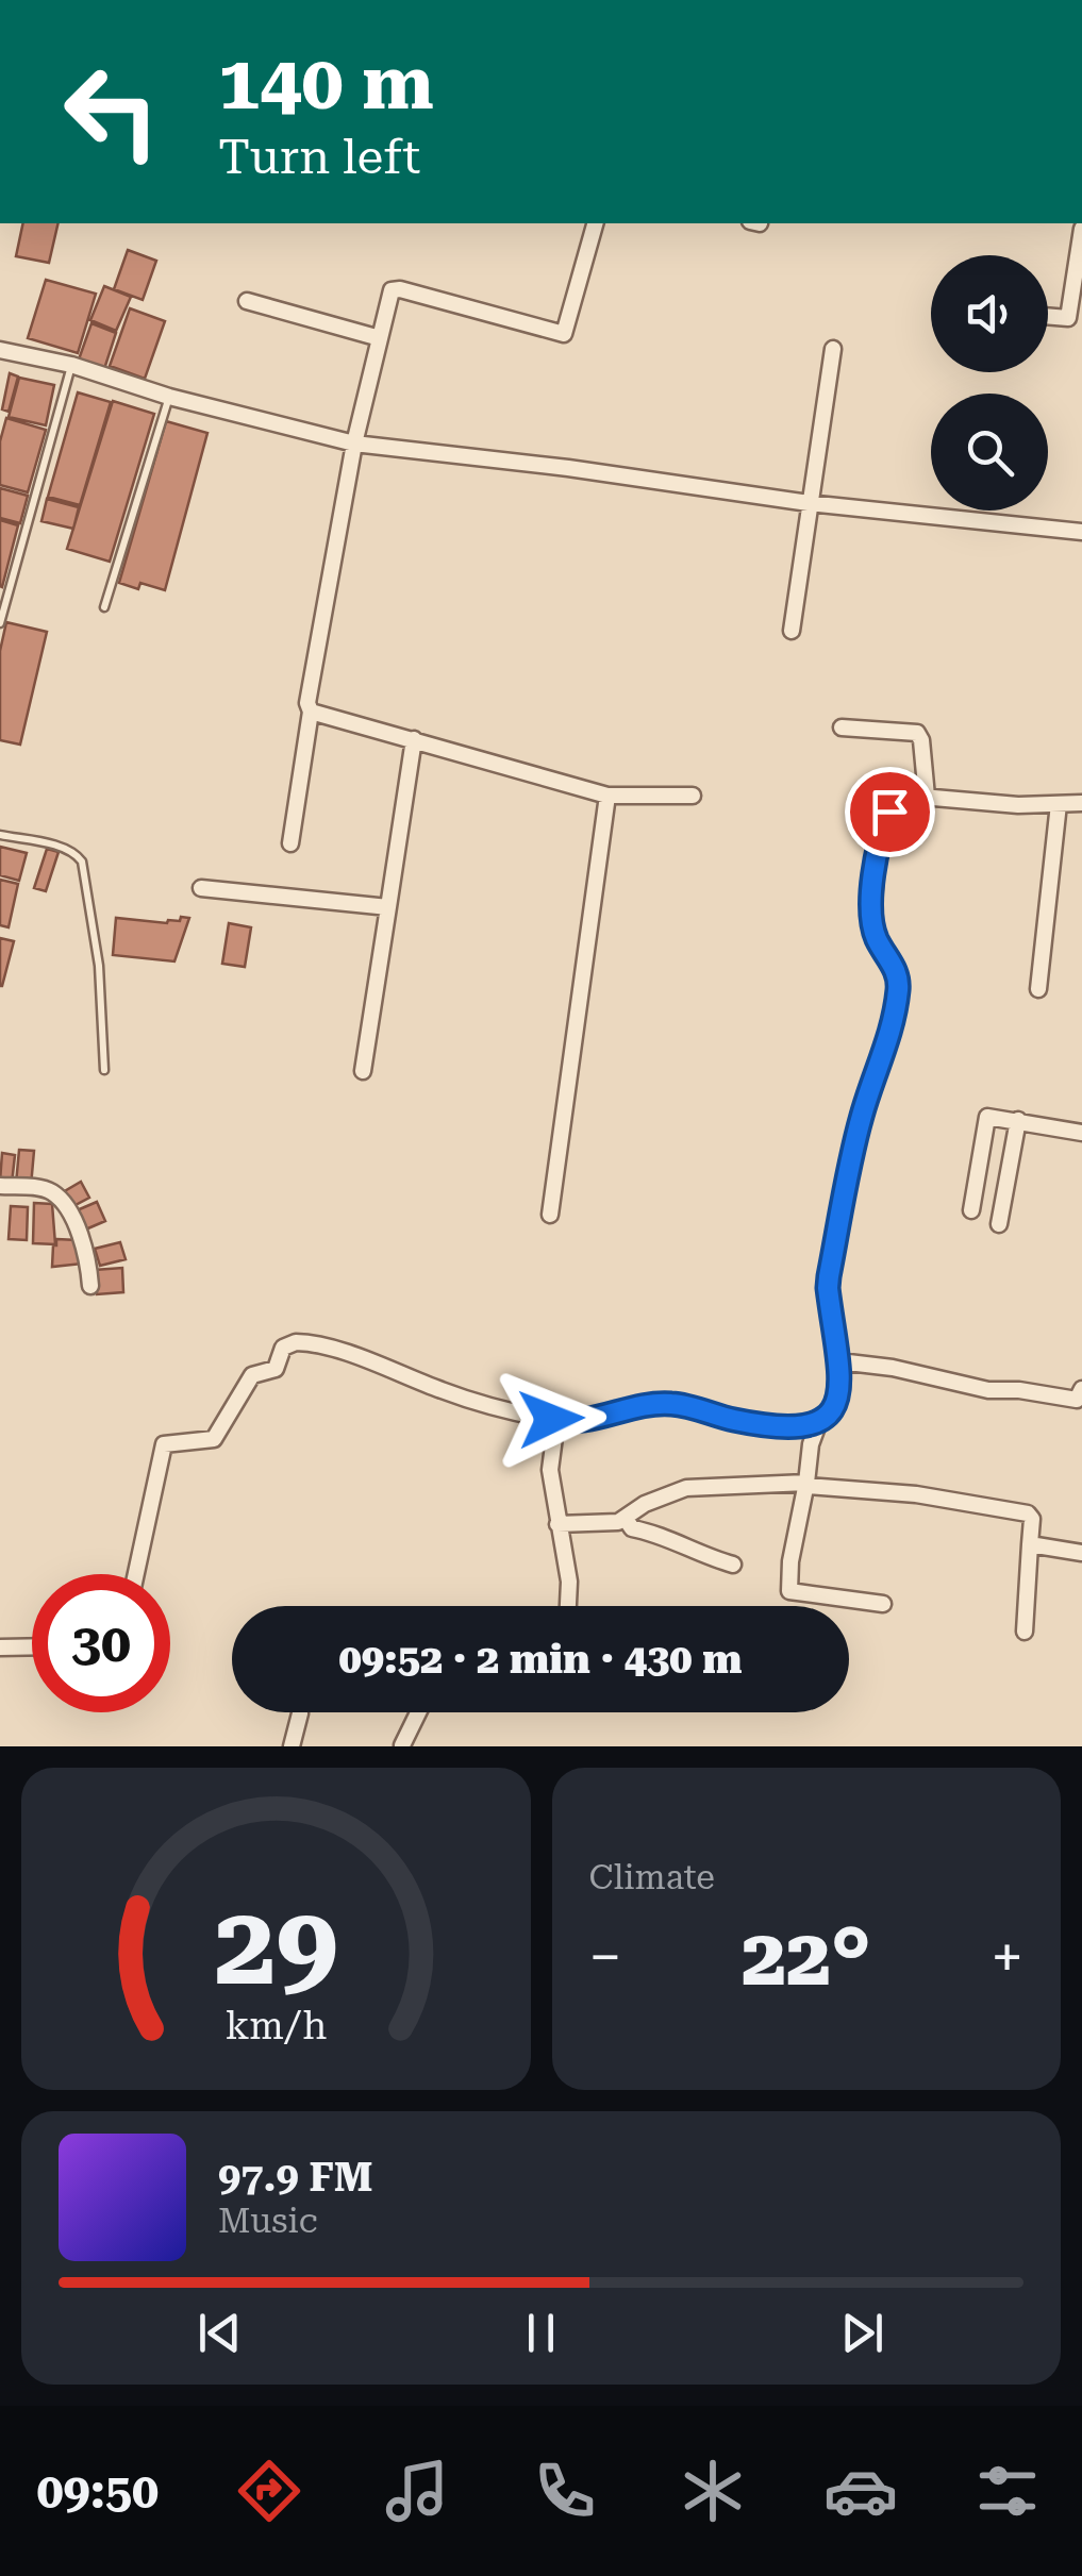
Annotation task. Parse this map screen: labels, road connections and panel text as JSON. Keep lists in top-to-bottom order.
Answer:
{
  "page": {
    "turn": ["140 m", "Turn left"],
    "limit": "30",
    "trip": "09:52 · 2 min · 430 m",
    "tile": "Climate",
    "heat": ["−", "22°", "+"],
    "song": ["97.9 FM", "Music"],
    "tabs": "09:50",
    "gauge": ["29", "km/h"]
  }
}
